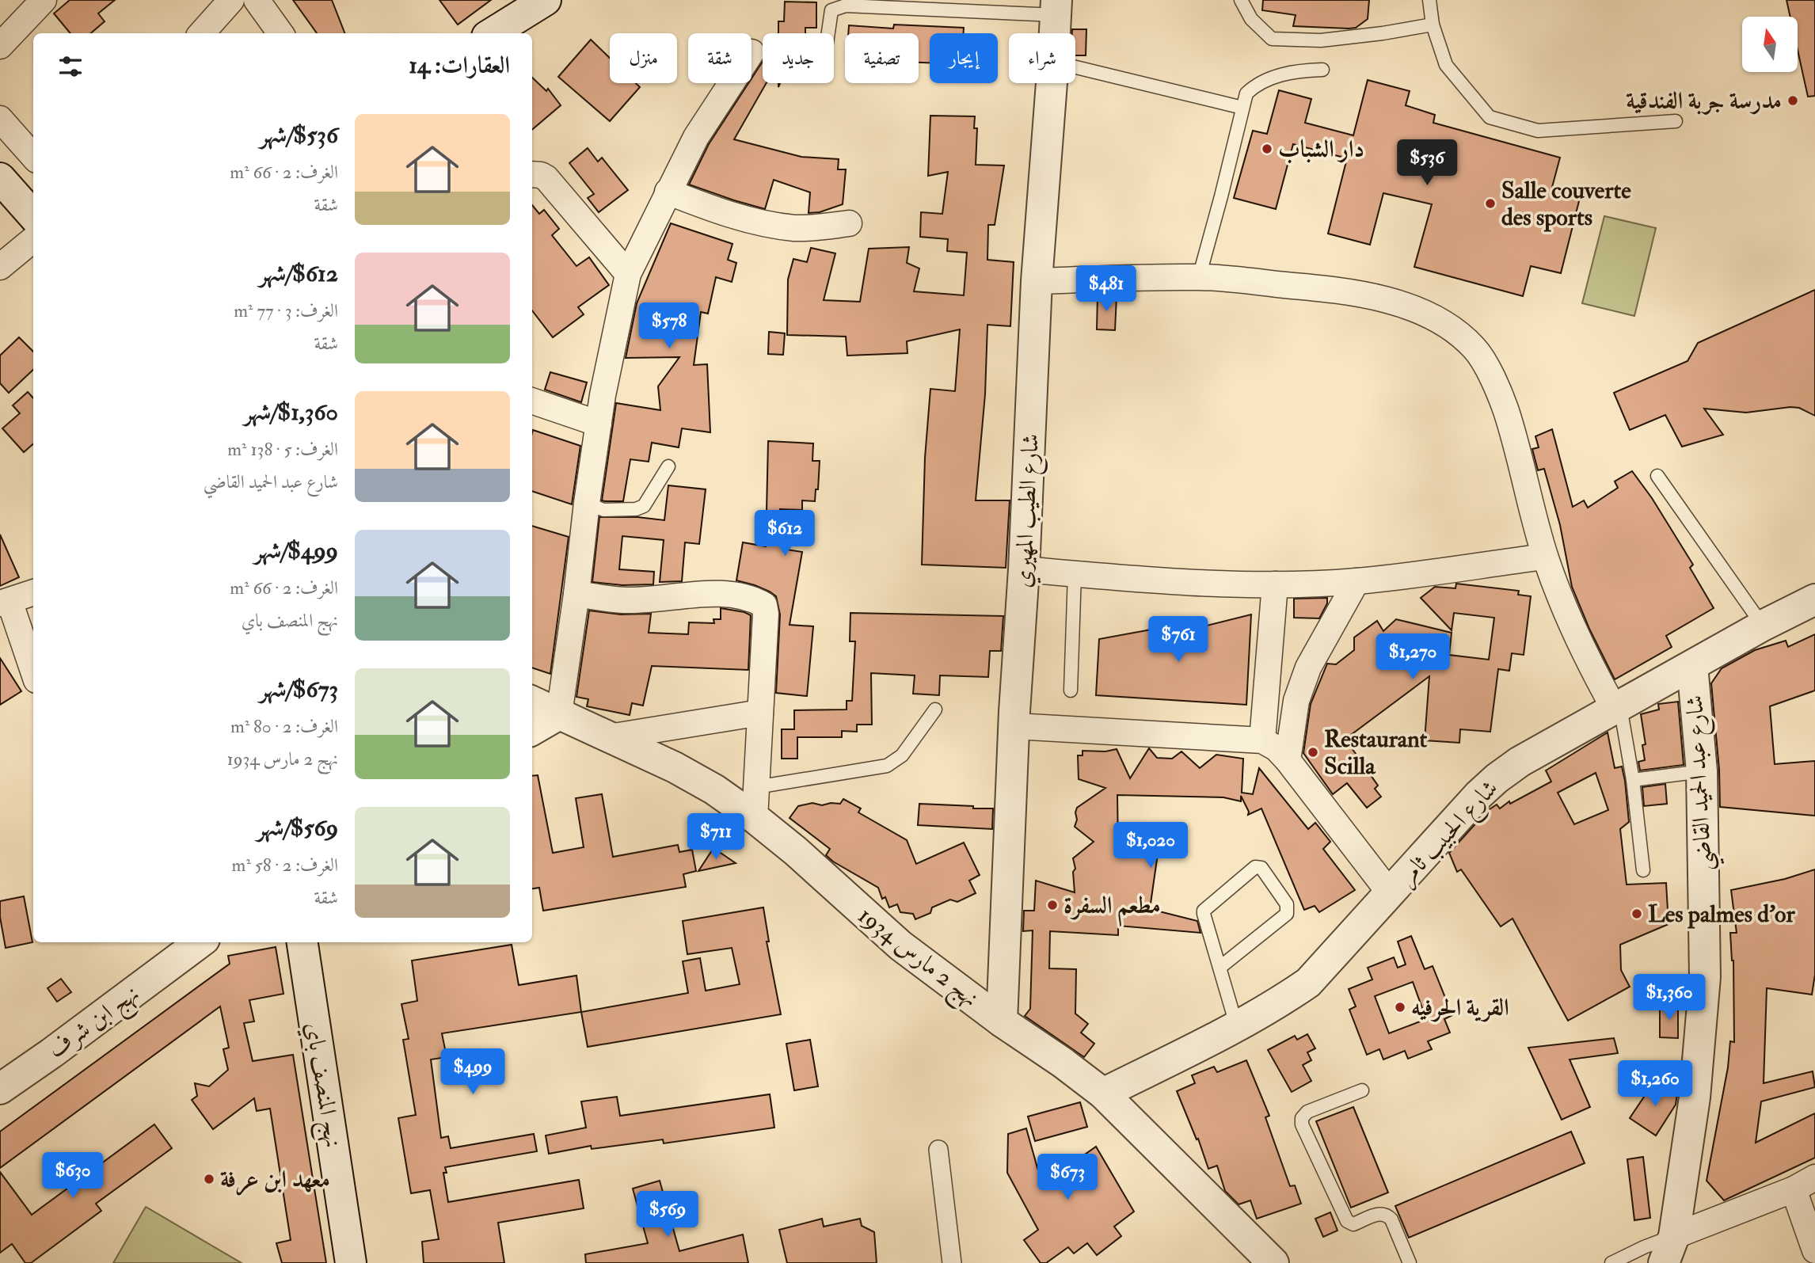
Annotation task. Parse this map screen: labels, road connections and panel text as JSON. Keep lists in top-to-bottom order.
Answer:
{
  "streets": {
    "street": [
      "شارع الطيب المهيري",
      "شارع عبد الحميد القاضي",
      "شارع الحبيب ثامر",
      "نهج 2 مارس 1934",
      "نهج ابن شرف",
      "نهج المنصف باي"
    ]
  },
  "crossings": [
    ["شارع الطيب المهيري", "نهج 2 مارس 1934"],
    ["شارع عبد الحميد القاضي", "شارع الحبيب ثامر"],
    ["شارع الحبيب ثامر", "نهج 2 مارس 1934"]
  ],
  "places": [
    "مدرسة جربة الفندقية",
    "دار الشباب",
    "Salle couverte des sports",
    "Restaurant Scilla",
    "مطعم السفرة",
    "Les palmes d'or",
    "القرية الحرفيه",
    "معهد ابن عرفة"
  ],
  "north": "top",
  "page": {
    "chip": [
      "شراء",
      "إيجار",
      "تصفية",
      "جديد",
      "شقة",
      "منزل"
    ],
    "heading": "العقارات: 14",
    "list": [
      {
        "name": "$536/شهر",
        "note": "الغرف: 2 · 66 m² · شقة"
      },
      {
        "name": "$612/شهر",
        "note": "الغرف: 3 · 77 m² · شقة"
      },
      {
        "name": "$1,360/شهر",
        "note": "الغرف: 5 · 138 m² · شارع عبد الحميد القاضي"
      },
      {
        "name": "$499/شهر",
        "note": "الغرف: 2 · 66 m² · نهج المنصف باي"
      },
      {
        "name": "$673/شهر",
        "note": "الغرف: 2 · 80 m² · نهج 2 مارس 1934"
      },
      {
        "name": "$569/شهر",
        "note": "الغرف: 2 · 58 m² · شقة"
      }
    ],
    "price": [
      "$536",
      "$481",
      "$578",
      "$612",
      "$761",
      "$1,270",
      "$711",
      "$1,020",
      "$1,360",
      "$499",
      "$1,260",
      "$630",
      "$673",
      "$569"
    ]
  }
}
